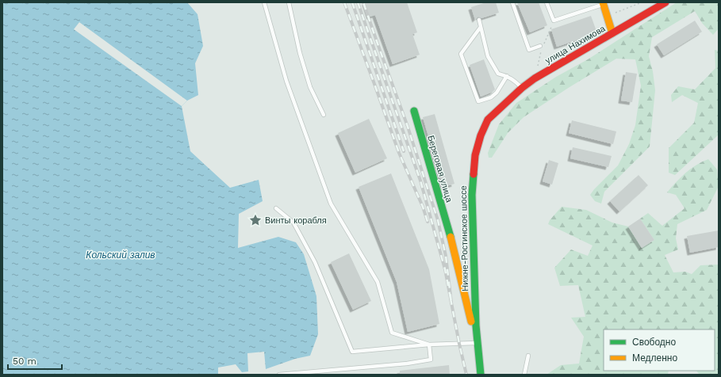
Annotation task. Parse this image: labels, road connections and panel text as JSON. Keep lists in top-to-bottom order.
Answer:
{
  "streets": {
    "street": ["улица Нахимова", "Береговая улица", "Нижне-Ростинское шоссе"]
  },
  "crossings": [
    ["улица Нахимова", "Нижне-Ростинское шоссе"],
    ["Береговая улица", "Нижне-Ростинское шоссе"]
  ],
  "water": ["Кольский залив"],
  "places": {
    "place": ["Винты корабля"]
  },
  "legend": ["Свободно", "Медленно"],
  "scale_bar": "50 m"
}
